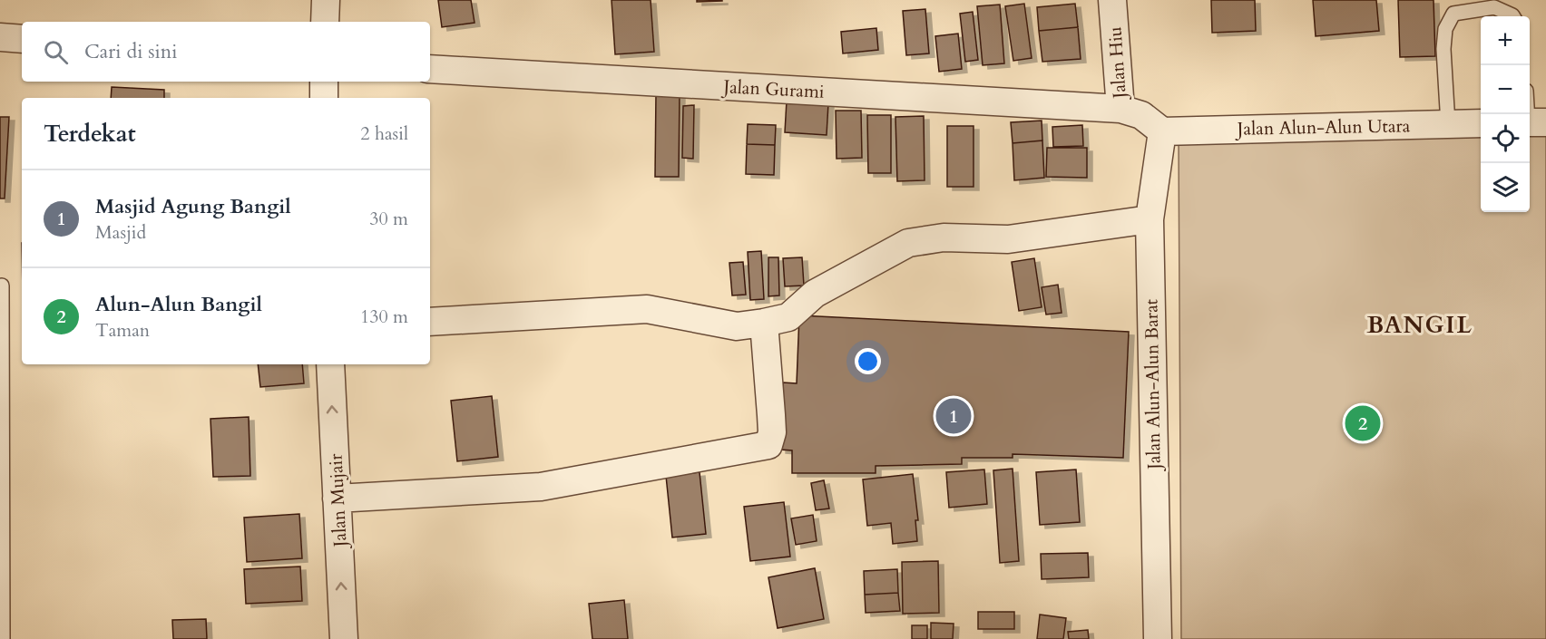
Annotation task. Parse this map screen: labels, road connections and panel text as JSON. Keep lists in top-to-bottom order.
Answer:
{
  "streets": {
    "street": [
      "Jalan Hiu",
      "Jalan Gurami",
      "Jalan Alun-Alun Utara",
      "Jalan Alun-Alun Barat",
      "Jalan Mujair"
    ]
  },
  "crossings": [
    ["Jalan Hiu", "Jalan Gurami"],
    ["Jalan Hiu", "Jalan Alun-Alun Utara"],
    ["Jalan Hiu", "Jalan Alun-Alun Barat"],
    ["Jalan Alun-Alun Utara", "Jalan Alun-Alun Barat"]
  ],
  "one_way": ["Jalan Mujair"],
  "districts": ["BANGIL"],
  "page": {
    "map_buttons": ["+", "−"],
    "search": "Cari di sini",
    "heading": ["Terdekat", "2 hasil"],
    "list": [
      {
        "mark": "1",
        "name": "Masjid Agung Bangil",
        "note": "Masjid",
        "value": "30 m"
      },
      {
        "mark": "2",
        "name": "Alun-Alun Bangil",
        "note": "Taman",
        "value": "130 m"
      }
    ],
    "pins": ["1", "2"]
  }
}
